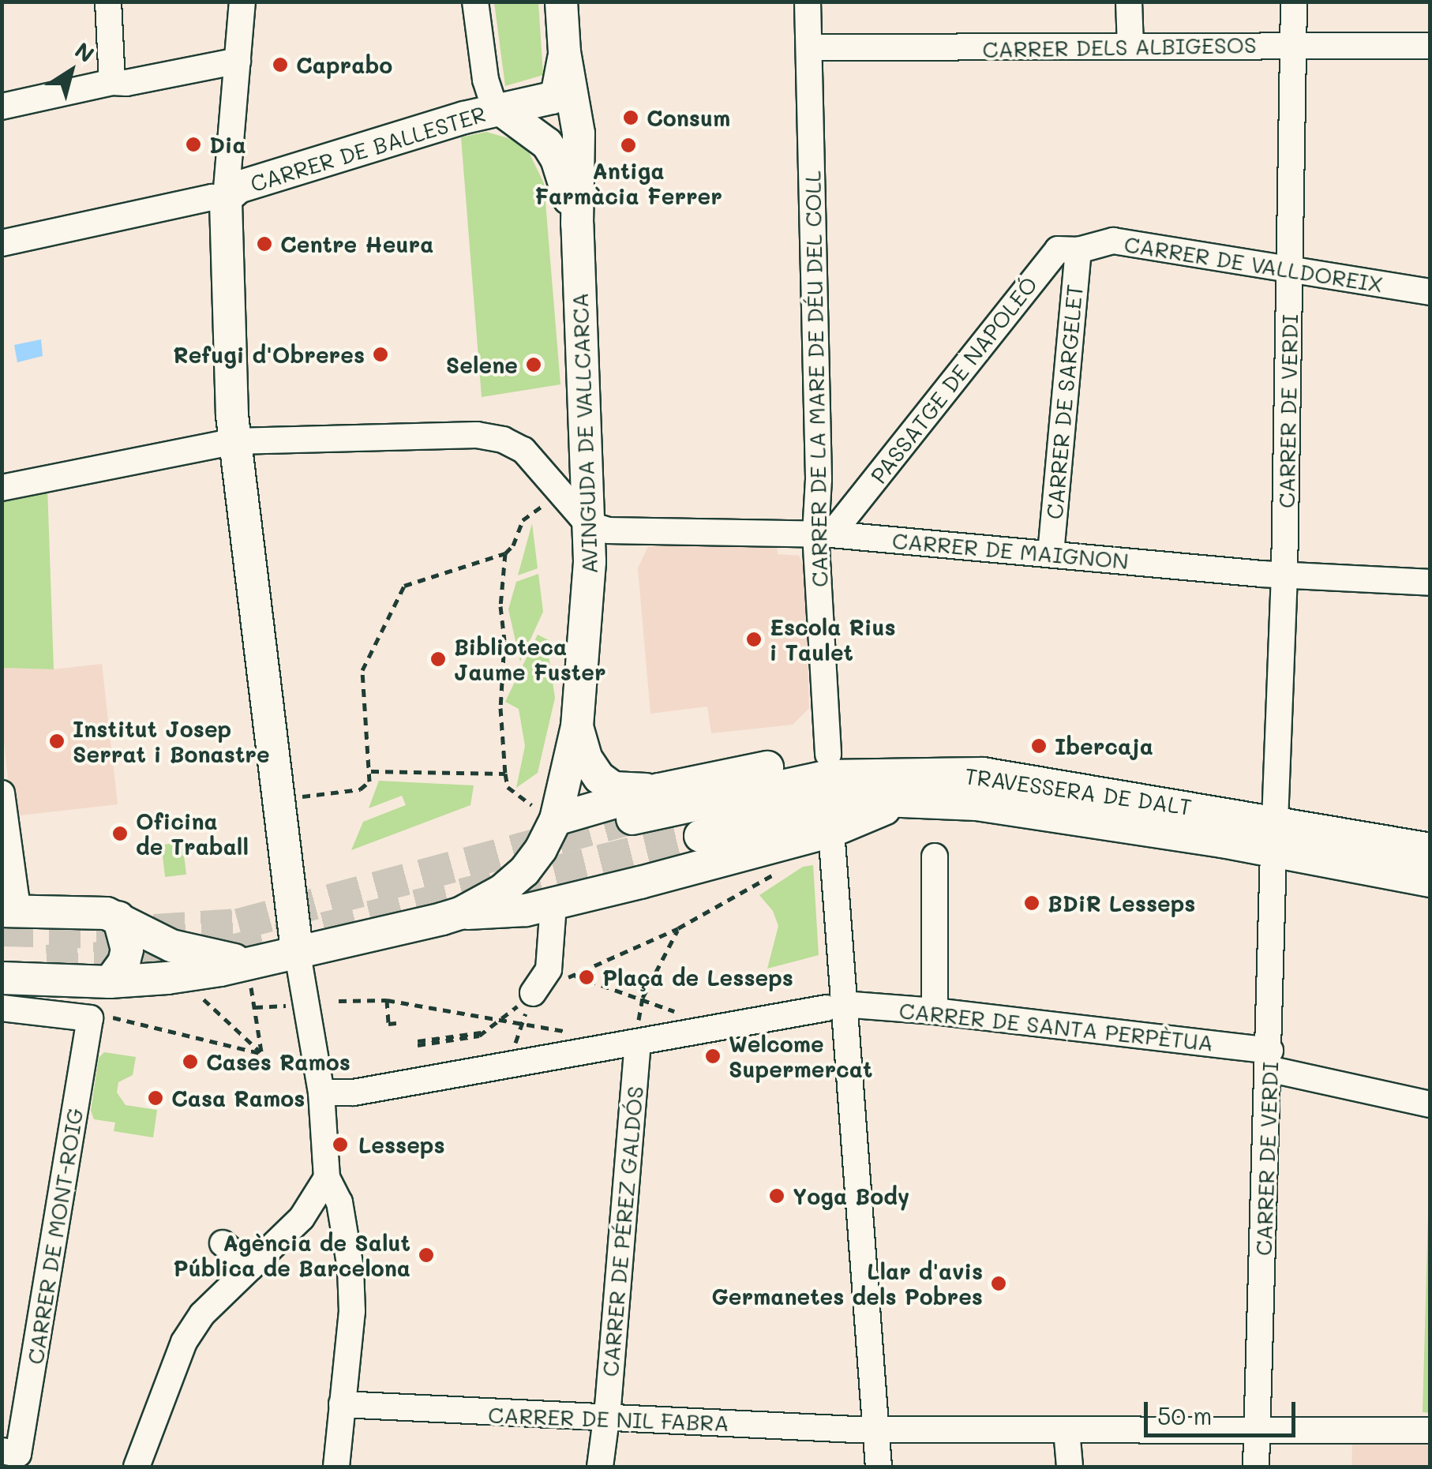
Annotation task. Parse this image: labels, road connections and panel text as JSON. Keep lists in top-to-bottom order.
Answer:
{
  "streets": {
    "main road": ["CARRER DE BALLESTER", "AVINGUDA DE VALLCARCA", "TRAVESSERA DE DALT"],
    "street": [
      "CARRER DELS ALBIGESOS",
      "CARRER DE VALLDOREIX",
      "CARRER DE LA MARE DE DÉU DEL COLL",
      "PASSATGE DE NAPOLEÓ",
      "CARRER DE SARGELET",
      "CARRER DE VERDI",
      "CARRER DE MAIGNON",
      "CARRER DE SANTA PERPÈTUA",
      "CARRER DE PÉREZ GALDÓS",
      "CARRER DE MONT-ROIG",
      "CARRER DE NIL FABRA"
    ]
  },
  "crossings": [
    ["CARRER DELS ALBIGESOS", "CARRER DE LA MARE DE DÉU DEL COLL"],
    ["CARRER DELS ALBIGESOS", "CARRER DE VERDI"],
    ["CARRER DE BALLESTER", "AVINGUDA DE VALLCARCA"],
    ["CARRER DE VALLDOREIX", "PASSATGE DE NAPOLEÓ"],
    ["CARRER DE VALLDOREIX", "CARRER DE SARGELET"],
    ["CARRER DE VALLDOREIX", "CARRER DE VERDI"],
    ["CARRER DE LA MARE DE DÉU DEL COLL", "PASSATGE DE NAPOLEÓ"],
    ["CARRER DE LA MARE DE DÉU DEL COLL", "CARRER DE MAIGNON"],
    ["CARRER DE LA MARE DE DÉU DEL COLL", "TRAVESSERA DE DALT"],
    ["CARRER DE LA MARE DE DÉU DEL COLL", "CARRER DE SANTA PERPÈTUA"],
    ["CARRER DE LA MARE DE DÉU DEL COLL", "CARRER DE NIL FABRA"],
    ["PASSATGE DE NAPOLEÓ", "CARRER DE SARGELET"],
    ["PASSATGE DE NAPOLEÓ", "CARRER DE MAIGNON"],
    ["CARRER DE SARGELET", "CARRER DE MAIGNON"],
    ["CARRER DE VERDI", "CARRER DE MAIGNON"],
    ["CARRER DE VERDI", "TRAVESSERA DE DALT"],
    ["CARRER DE VERDI", "CARRER DE SANTA PERPÈTUA"],
    ["CARRER DE VERDI", "CARRER DE NIL FABRA"],
    ["AVINGUDA DE VALLCARCA", "CARRER DE MAIGNON"],
    ["CARRER DE PÉREZ GALDÓS", "CARRER DE NIL FABRA"]
  ],
  "places": [
    "Caprabo",
    "Consum",
    "Dia",
    "Antiga Farmàcia Ferrer",
    "Centre Heura",
    "Refugi d'Obreres",
    "Selene",
    "Escola Rius i Taulet",
    "Biblioteca Jaume Fuster",
    "Institut Josep Serrat i Bonastre",
    "Ibercaja",
    "Oficina de Traball",
    "BDiR Lesseps",
    "Plaça de Lesseps",
    "Welcome Supermercat",
    "Cases Ramos",
    "Casa Ramos",
    "Lesseps",
    "Yoga Body",
    "Agència de Salut Pública de Barcelona",
    "Llar d'avis Germanetes dels Pobres"
  ],
  "scale_bar": "50 m",
  "north": "top right"
}
